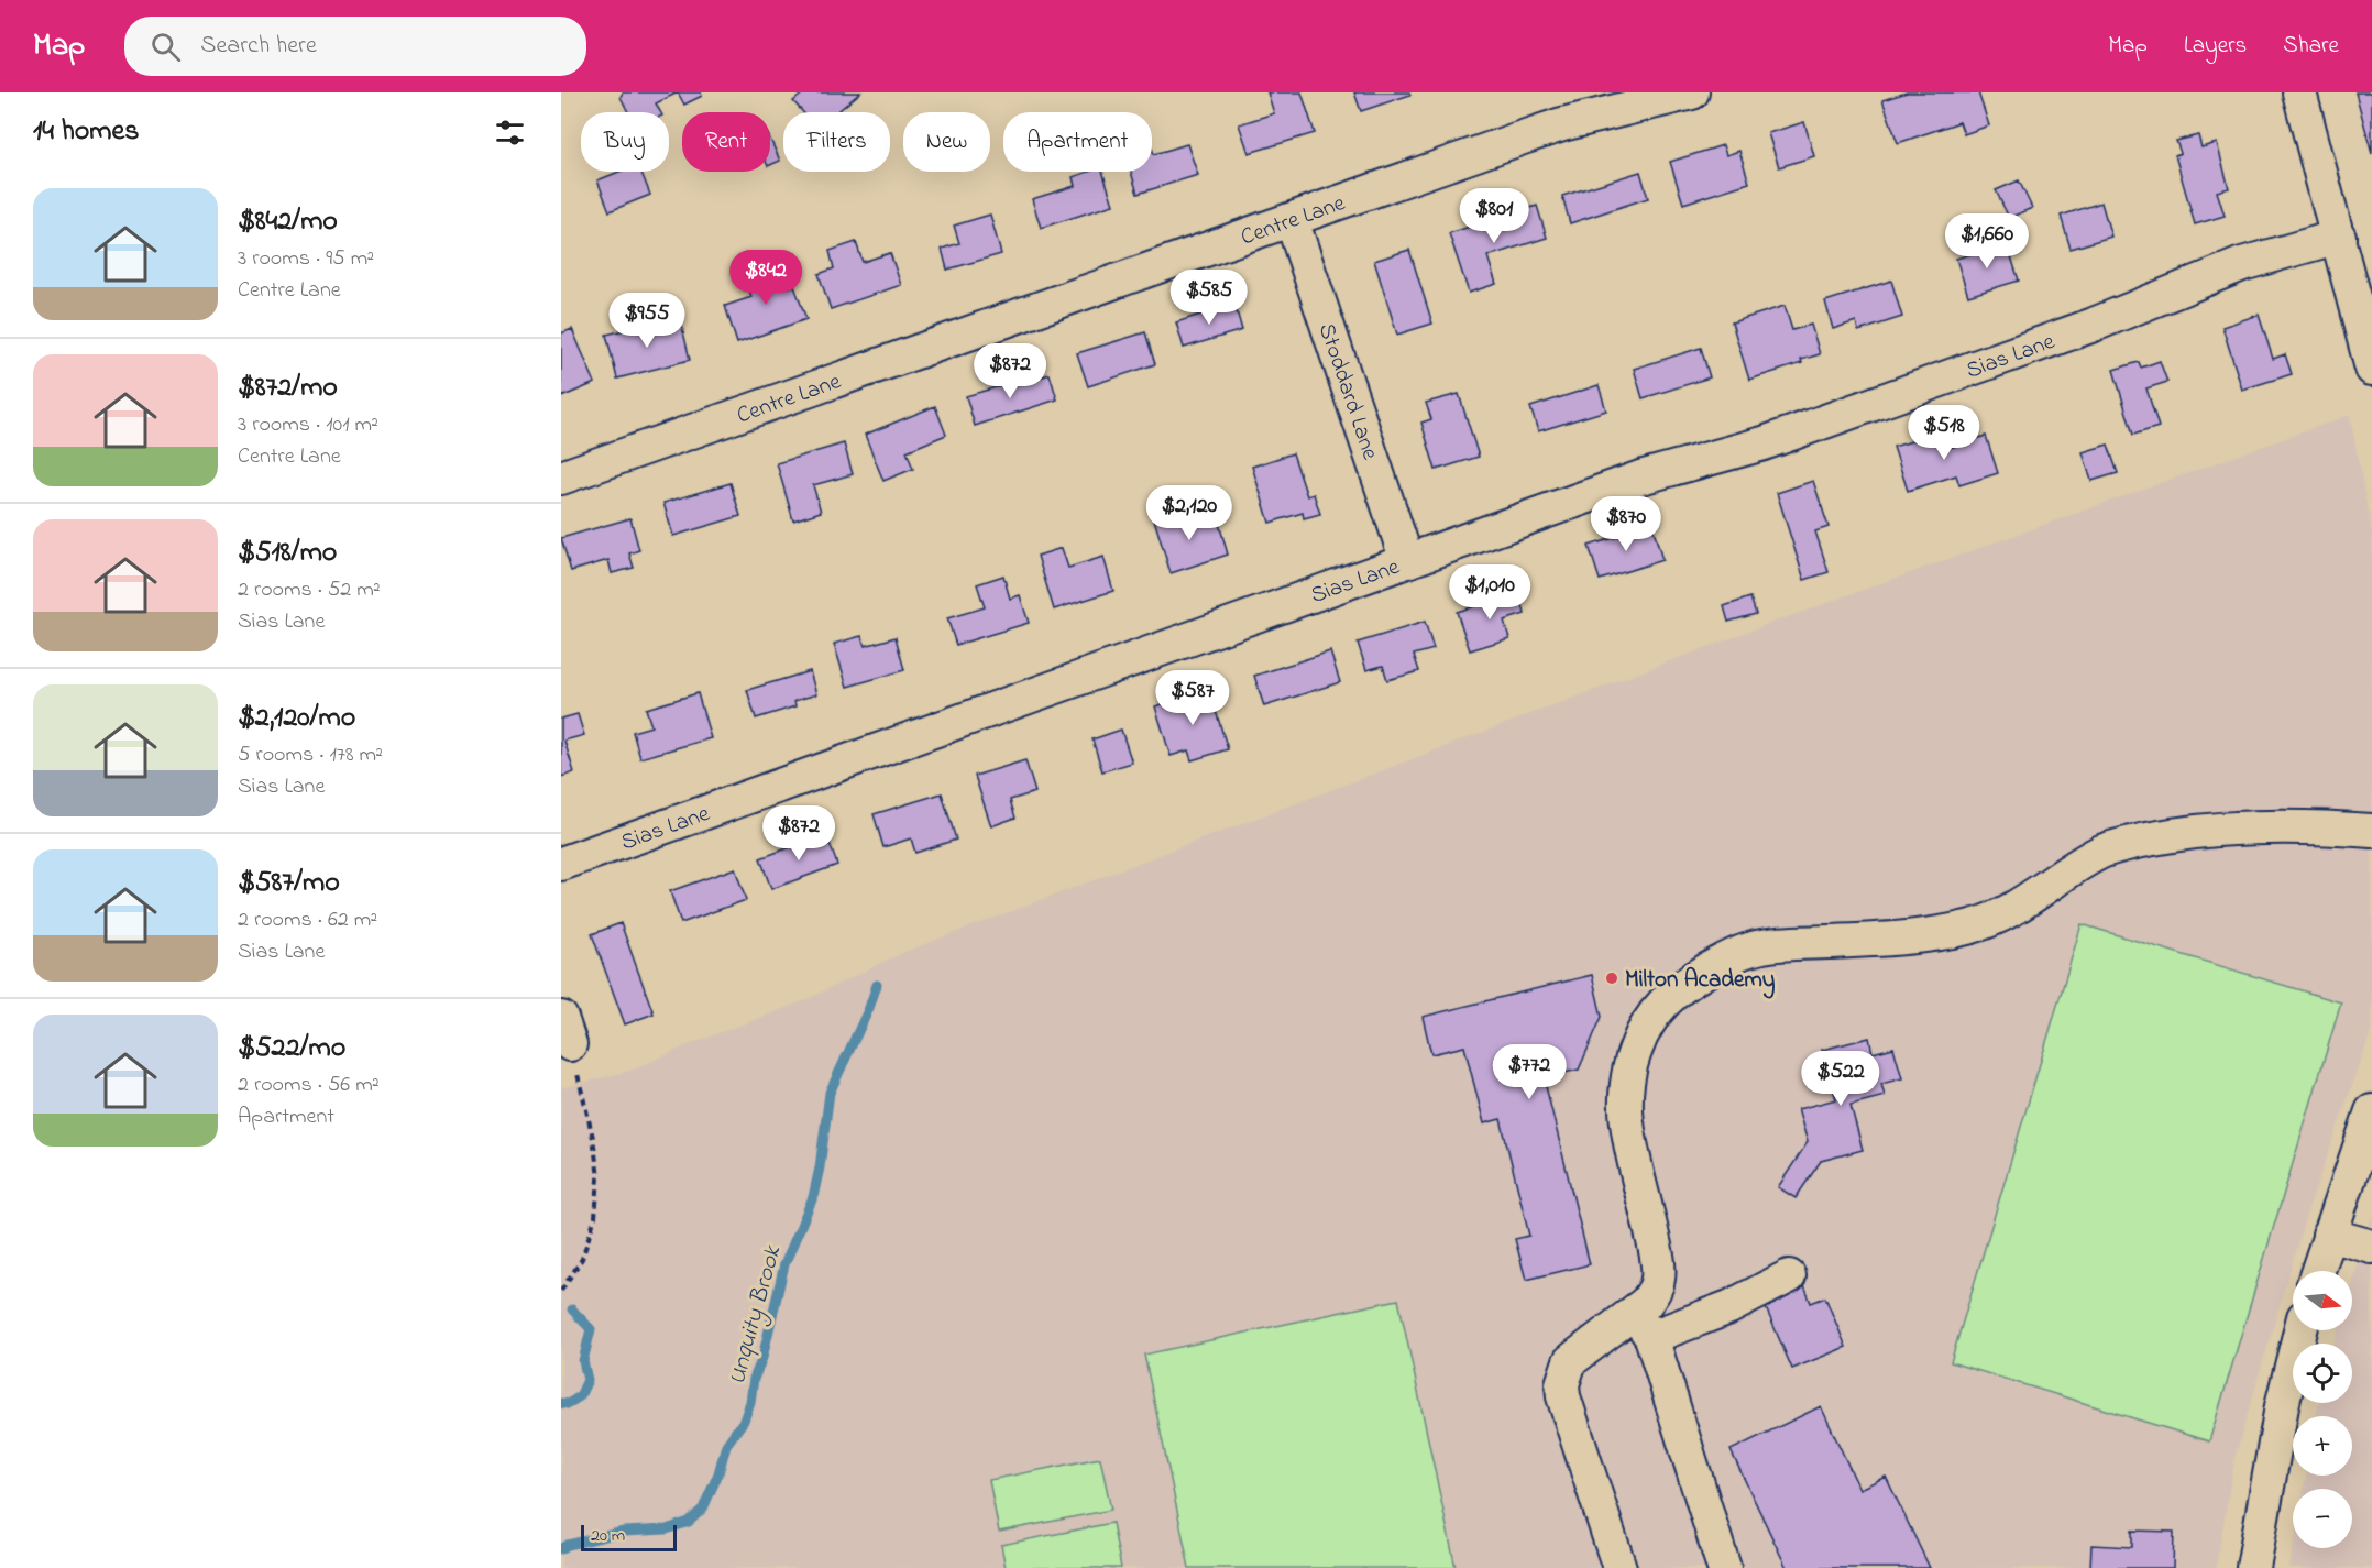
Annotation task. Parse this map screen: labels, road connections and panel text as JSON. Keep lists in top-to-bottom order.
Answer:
{
  "streets": {
    "street": ["Centre Lane", "Sias Lane", "Stoddard Lane"]
  },
  "crossings": [
    ["Centre Lane", "Stoddard Lane"],
    ["Sias Lane", "Stoddard Lane"]
  ],
  "water": ["Unquity Brook"],
  "places": ["Milton Academy"],
  "scale_bar": "20 m",
  "north": "right",
  "page": {
    "header": "Map",
    "search": "Search here",
    "nav": ["Map", "Layers", "Share"],
    "heading": "14 homes",
    "chip": [
      "Buy",
      "Rent",
      "Filters",
      "New",
      "Apartment"
    ],
    "list": [
      {
        "name": "$842/mo",
        "note": "3 rooms · 95 m² · Centre Lane"
      },
      {
        "name": "$872/mo",
        "note": "3 rooms · 101 m² · Centre Lane"
      },
      {
        "name": "$518/mo",
        "note": "2 rooms · 52 m² · Sias Lane"
      },
      {
        "name": "$2,120/mo",
        "note": "5 rooms · 178 m² · Sias Lane"
      },
      {
        "name": "$587/mo",
        "note": "2 rooms · 62 m² · Sias Lane"
      },
      {
        "name": "$522/mo",
        "note": "2 rooms · 56 m² · Apartment"
      }
    ],
    "price": [
      "$801",
      "$1,660",
      "$842",
      "$585",
      "$955",
      "$872",
      "$518",
      "$2,120",
      "$870",
      "$1,010",
      "$587",
      "$872",
      "$772",
      "$522"
    ],
    "map_buttons": ["+", "−"],
    "scale": "20 m"
  }
}
